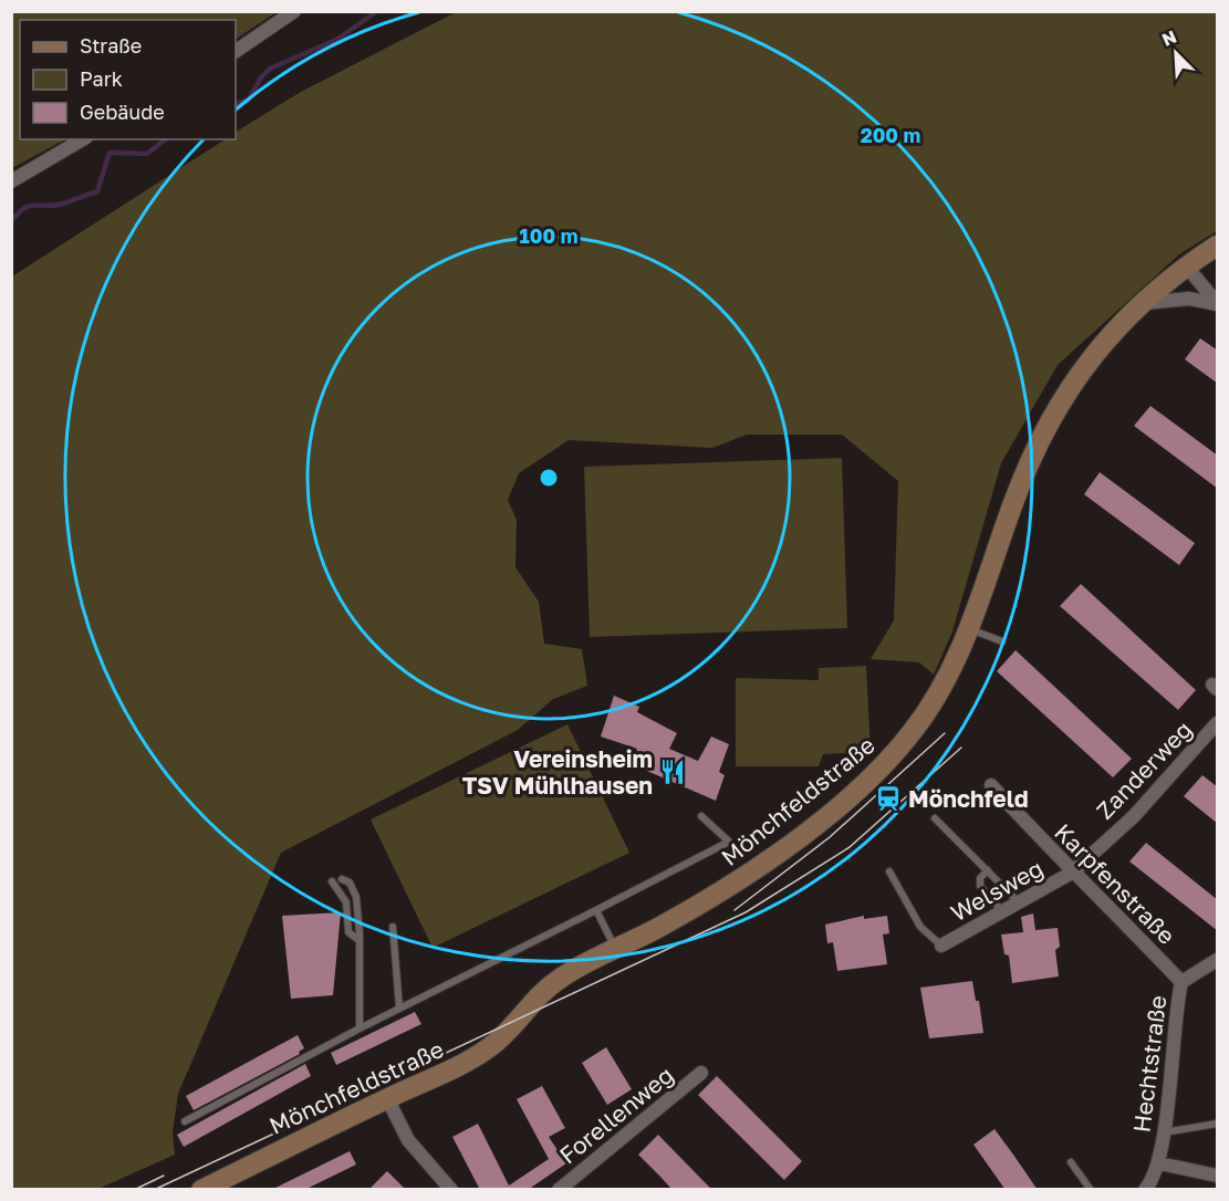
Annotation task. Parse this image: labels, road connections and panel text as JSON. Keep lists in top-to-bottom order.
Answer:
{
  "streets": {
    "main road": ["Mönchfeldstraße"],
    "street": [
      "Zanderweg",
      "Karpfenstraße",
      "Welsweg",
      "Hechtstraße",
      "Forellenweg"
    ]
  },
  "crossings": [
    ["Zanderweg", "Karpfenstraße"],
    ["Zanderweg", "Welsweg"],
    ["Karpfenstraße", "Welsweg"],
    ["Karpfenstraße", "Hechtstraße"]
  ],
  "places": {
    "restaurant": ["Vereinsheim TSV Mühlhausen"],
    "station": ["Mönchfeld"]
  },
  "legend": ["Straße", "Park", "Gebäude"],
  "north": "top left",
  "rings": ["200 m", "100 m"]
}
